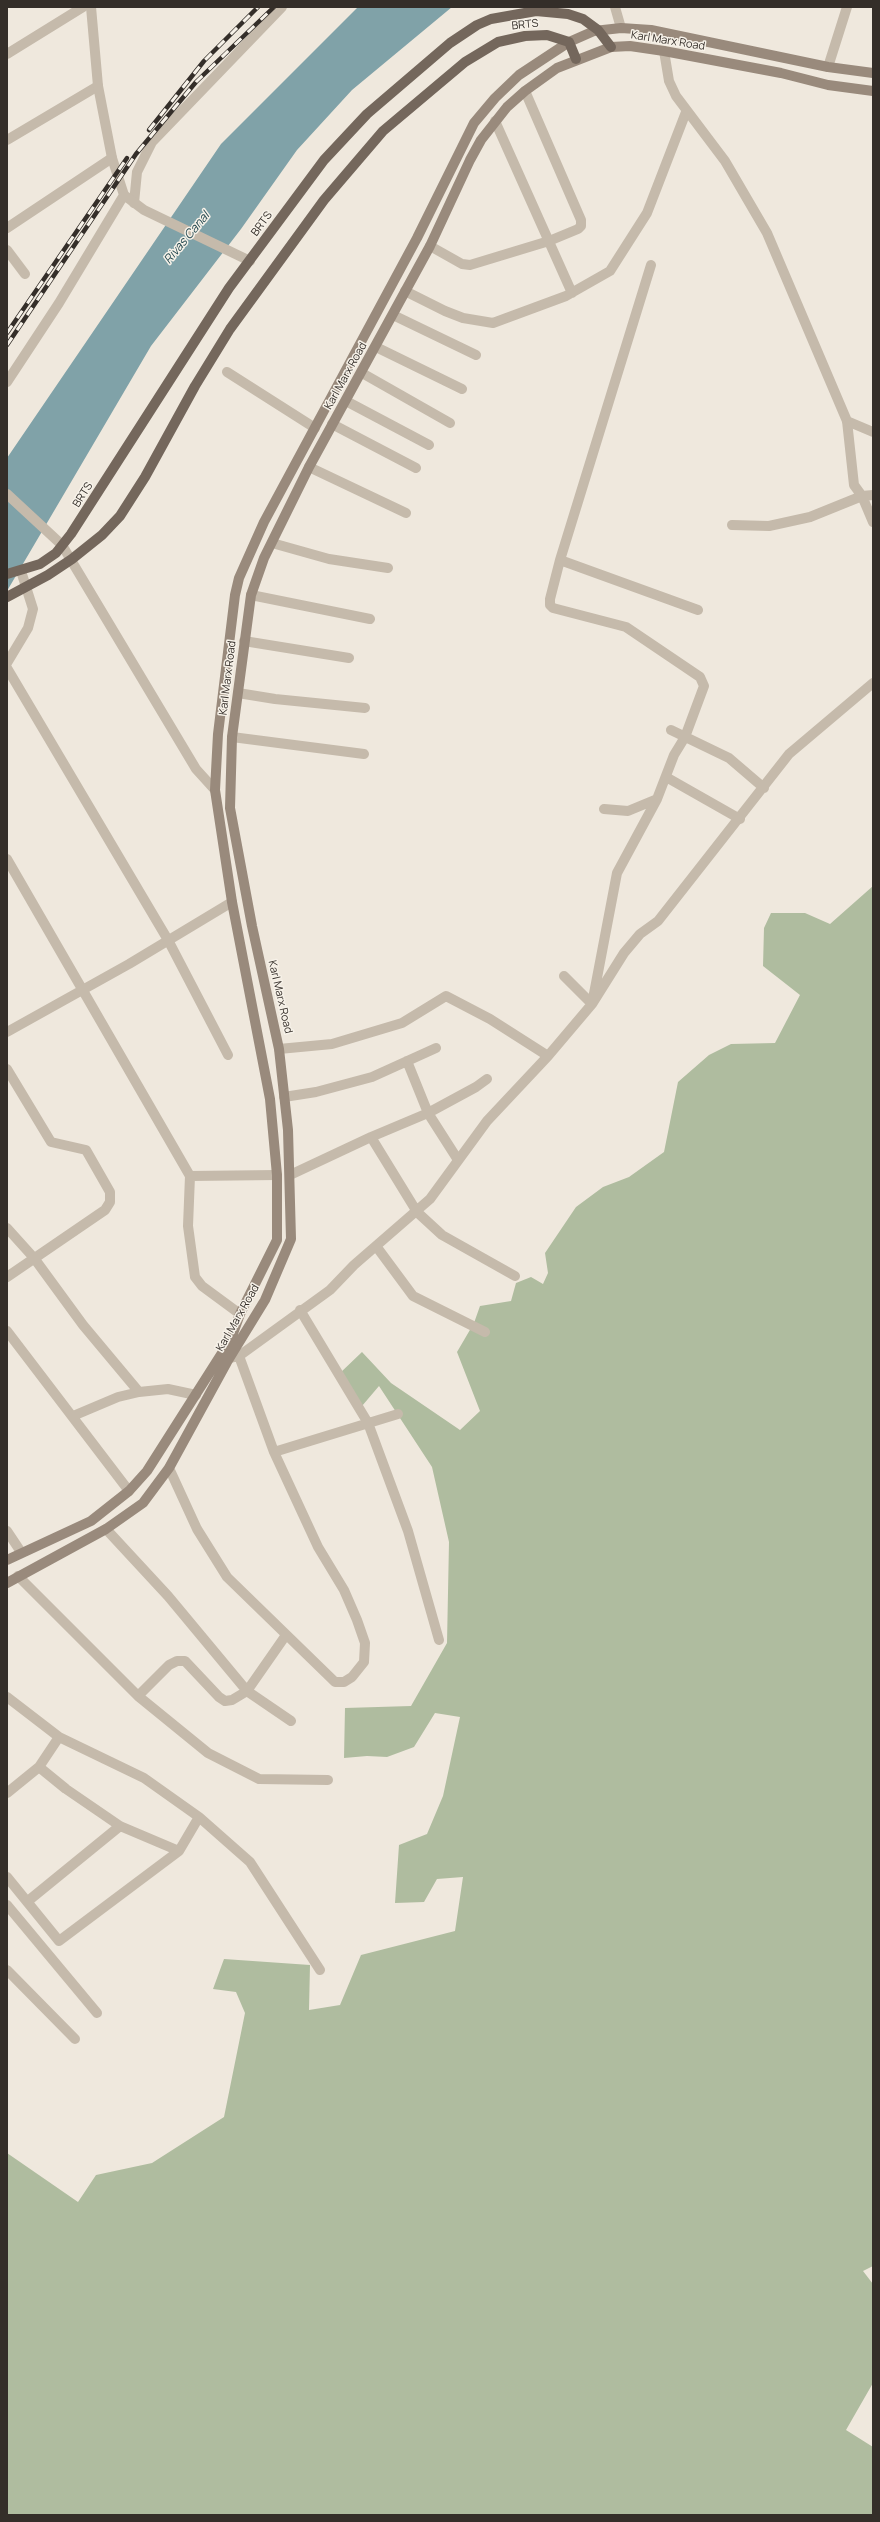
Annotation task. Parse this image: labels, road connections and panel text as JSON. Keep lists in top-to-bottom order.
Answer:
{
  "streets": {
    "main road": ["BRTS", "Karl Marx Road"]
  },
  "crossings": [
    ["BRTS", "Karl Marx Road"]
  ],
  "water": ["Rivas Canal"]
}
